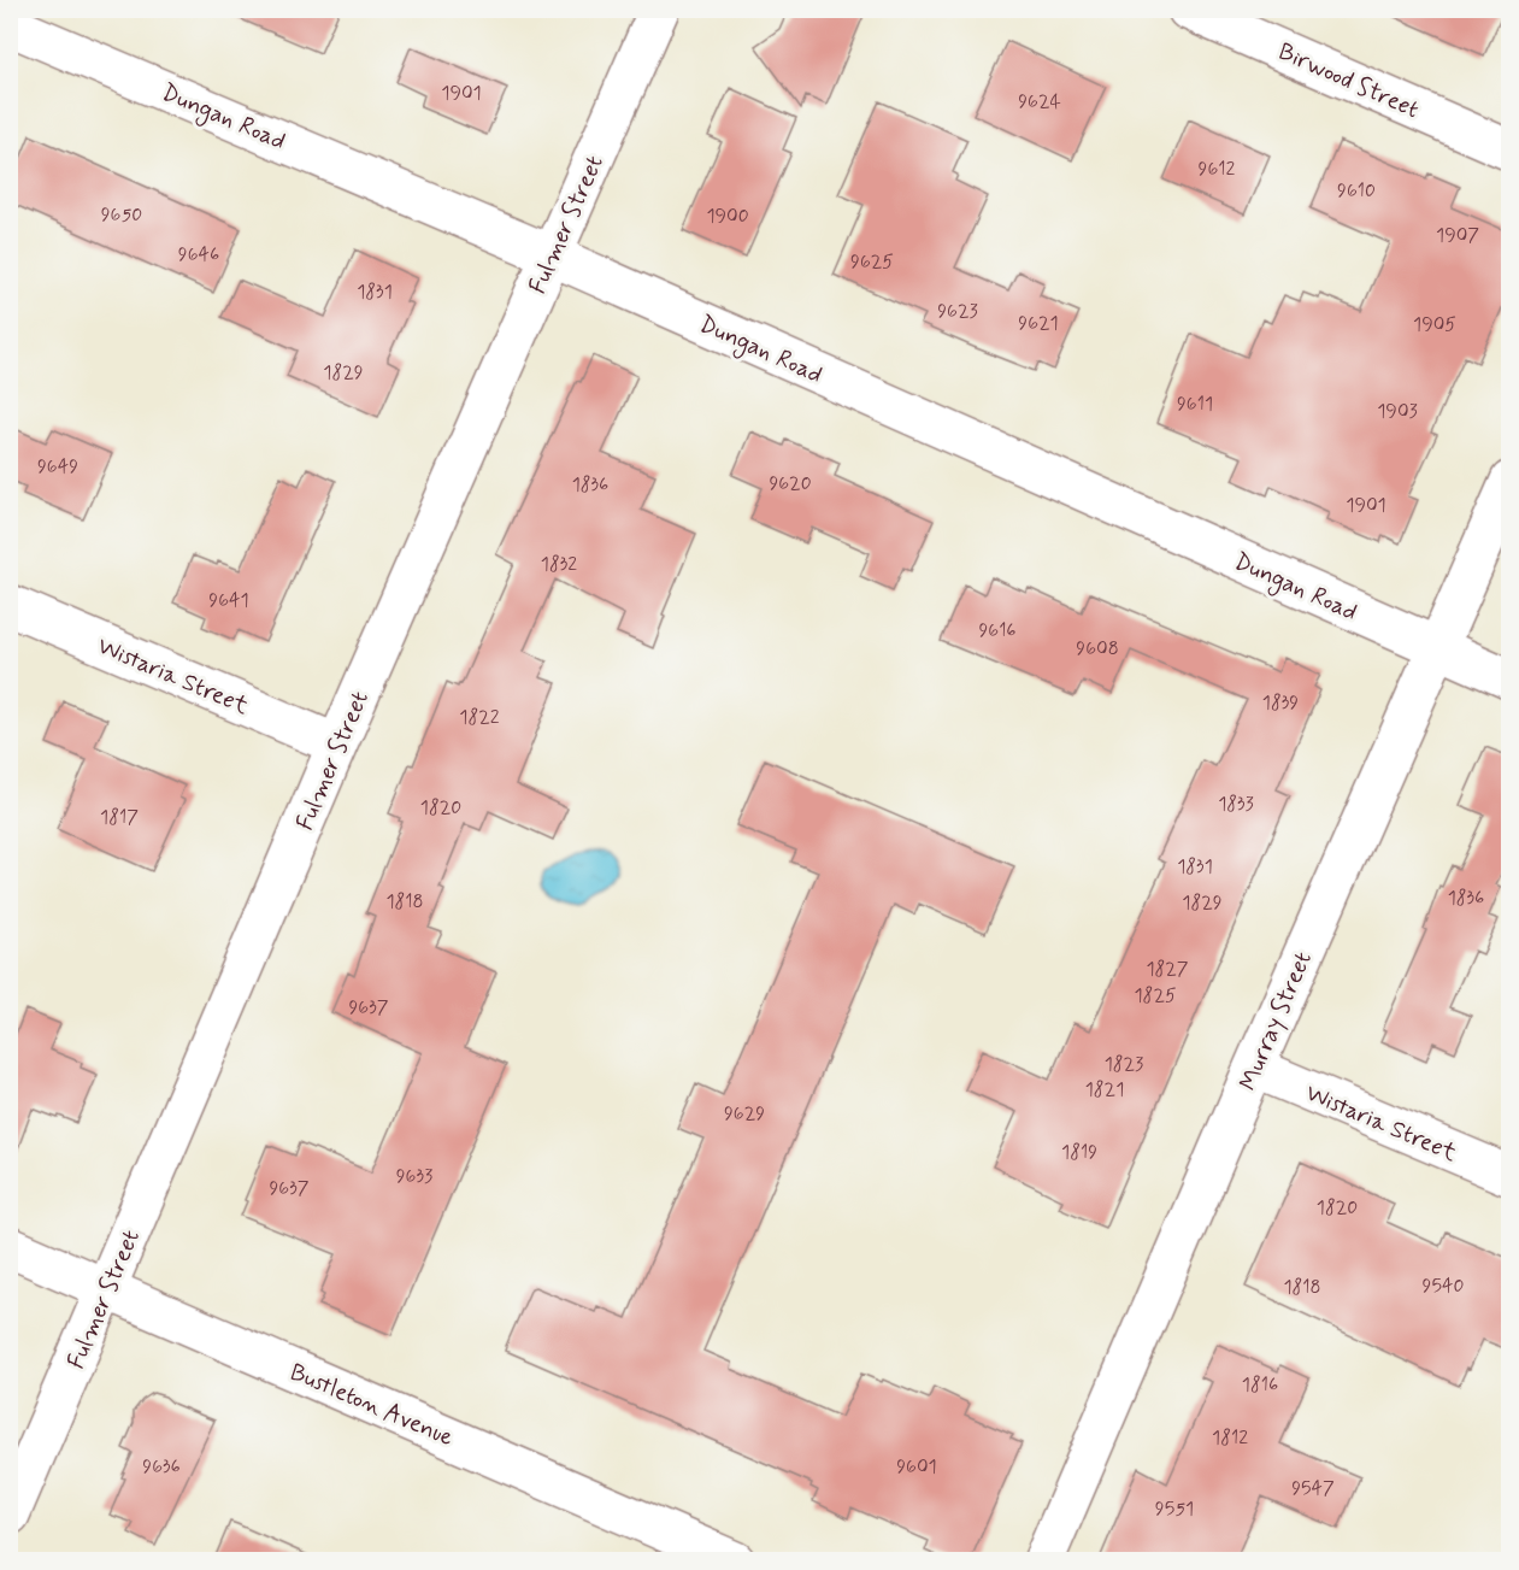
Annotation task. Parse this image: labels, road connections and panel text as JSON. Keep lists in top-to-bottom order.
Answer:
{
  "streets": {
    "street": [
      "Birwood Street",
      "Dungan Road",
      "Fulmer Street",
      "Wistaria Street",
      "Murray Street",
      "Bustleton Avenue"
    ]
  },
  "crossings": [
    ["Dungan Road", "Fulmer Street"],
    ["Dungan Road", "Murray Street"],
    ["Fulmer Street", "Wistaria Street"],
    ["Fulmer Street", "Bustleton Avenue"],
    ["Wistaria Street", "Murray Street"]
  ],
  "house_numbers": [
    "1901",
    "9624",
    "9612",
    "9610",
    "9650",
    "1900",
    "1907",
    "9646",
    "9625",
    "1831",
    "9623",
    "9621",
    "1905",
    "1829",
    "9611",
    "1903",
    "9649",
    "9620",
    "1836",
    "1901",
    "1832",
    "9641",
    "9616",
    "9608",
    "1839",
    "1822",
    "1833",
    "1820",
    "1817",
    "1831",
    "1836",
    "1818",
    "1829",
    "1827",
    "1825",
    "9637",
    "1823",
    "1821",
    "9629",
    "1819",
    "9633",
    "9637",
    "1820",
    "9540",
    "1818",
    "1816",
    "1812",
    "9636",
    "9601",
    "9547",
    "9551"
  ]
}
